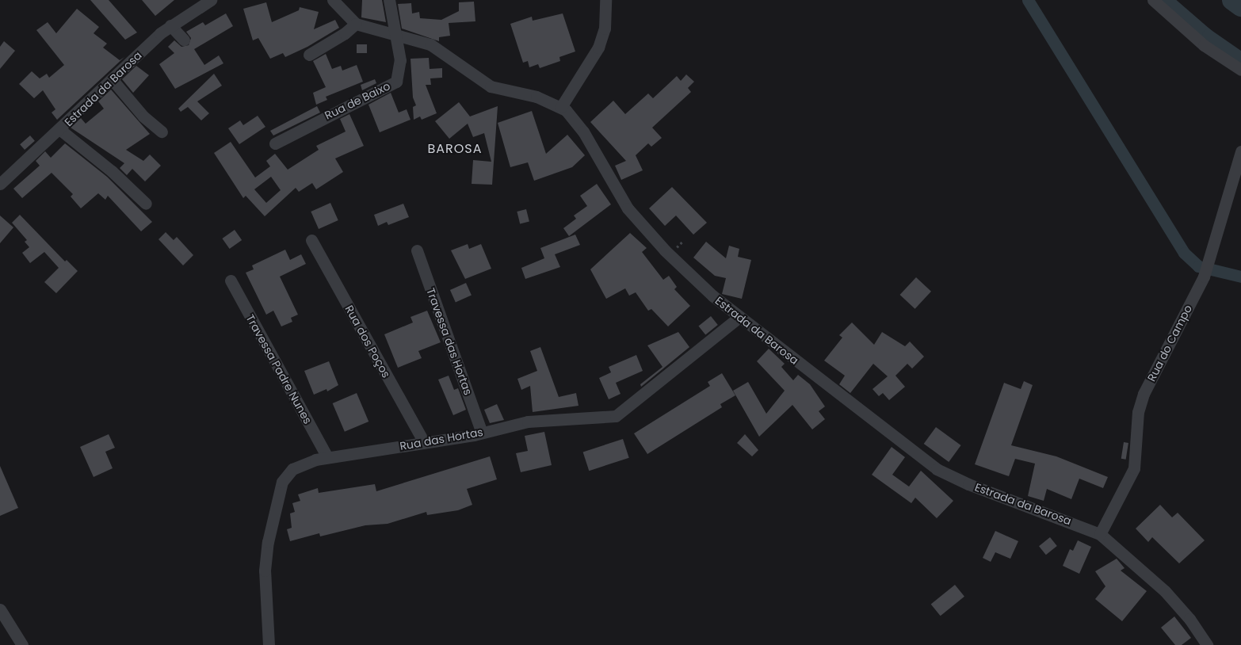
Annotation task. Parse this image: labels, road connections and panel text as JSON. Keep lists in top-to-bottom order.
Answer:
{
  "streets": {
    "street": [
      "Estrada da Barosa",
      "Rua de Baixo",
      "Rua dos Poços",
      "Travessa das Hortas",
      "Rua do Campo",
      "Travessa Padre Nunes",
      "Rua das Hortas"
    ]
  },
  "crossings": [
    ["Estrada da Barosa", "Rua de Baixo"],
    ["Estrada da Barosa", "Rua do Campo"],
    ["Estrada da Barosa", "Rua das Hortas"],
    ["Rua dos Poços", "Rua das Hortas"],
    ["Travessa das Hortas", "Rua das Hortas"],
    ["Travessa Padre Nunes", "Rua das Hortas"]
  ],
  "districts": ["BAROSA"]
}
